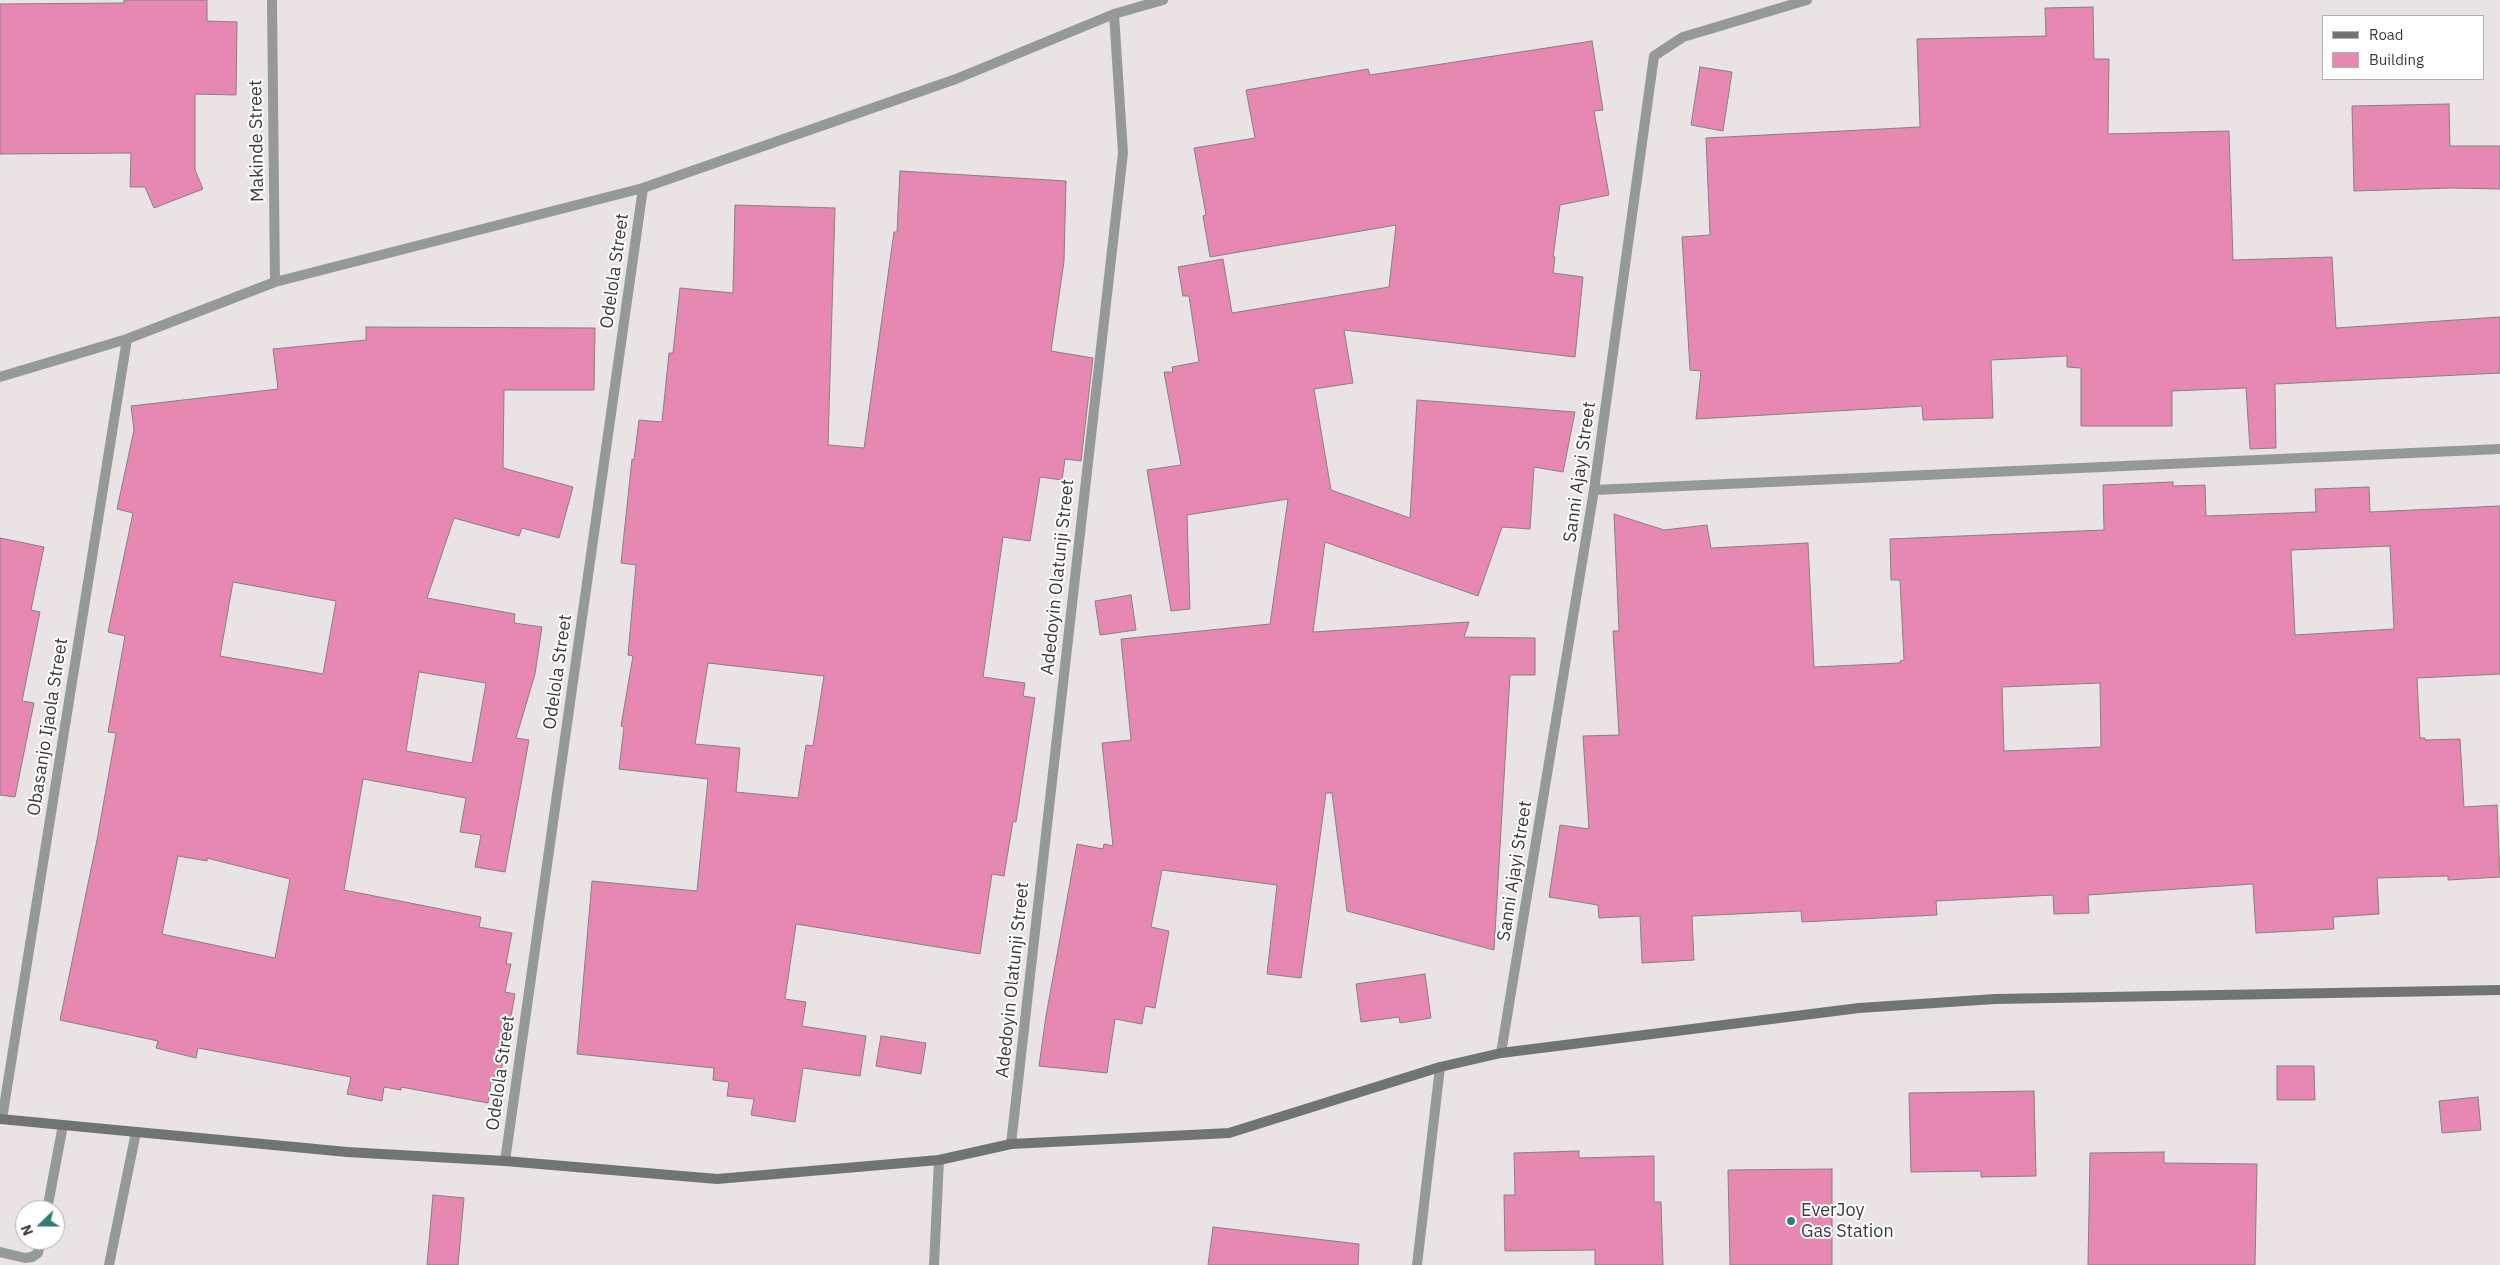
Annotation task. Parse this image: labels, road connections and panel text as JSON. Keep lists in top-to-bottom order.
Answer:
{
  "streets": {
    "street": [
      "Makinde Street",
      "Odelola Street",
      "Sanni Ajayi Street",
      "Adedoyin Olatunji Street",
      "Obasanjo Ijaola Street"
    ]
  },
  "places": ["EverJoy Gas Station"],
  "legend": ["Road", "Building"],
  "north": "left"
}
